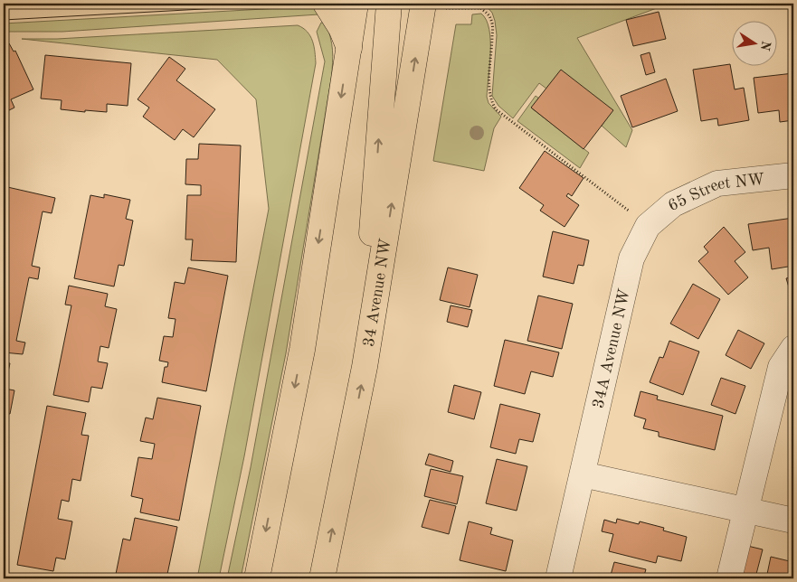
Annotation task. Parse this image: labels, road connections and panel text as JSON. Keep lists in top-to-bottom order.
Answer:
{
  "streets": {
    "main road": ["34 Avenue NW"],
    "street": ["65 Street NW", "34A Avenue NW"]
  },
  "crossings": [
    ["65 Street NW", "34A Avenue NW"]
  ],
  "north": "right"
}
